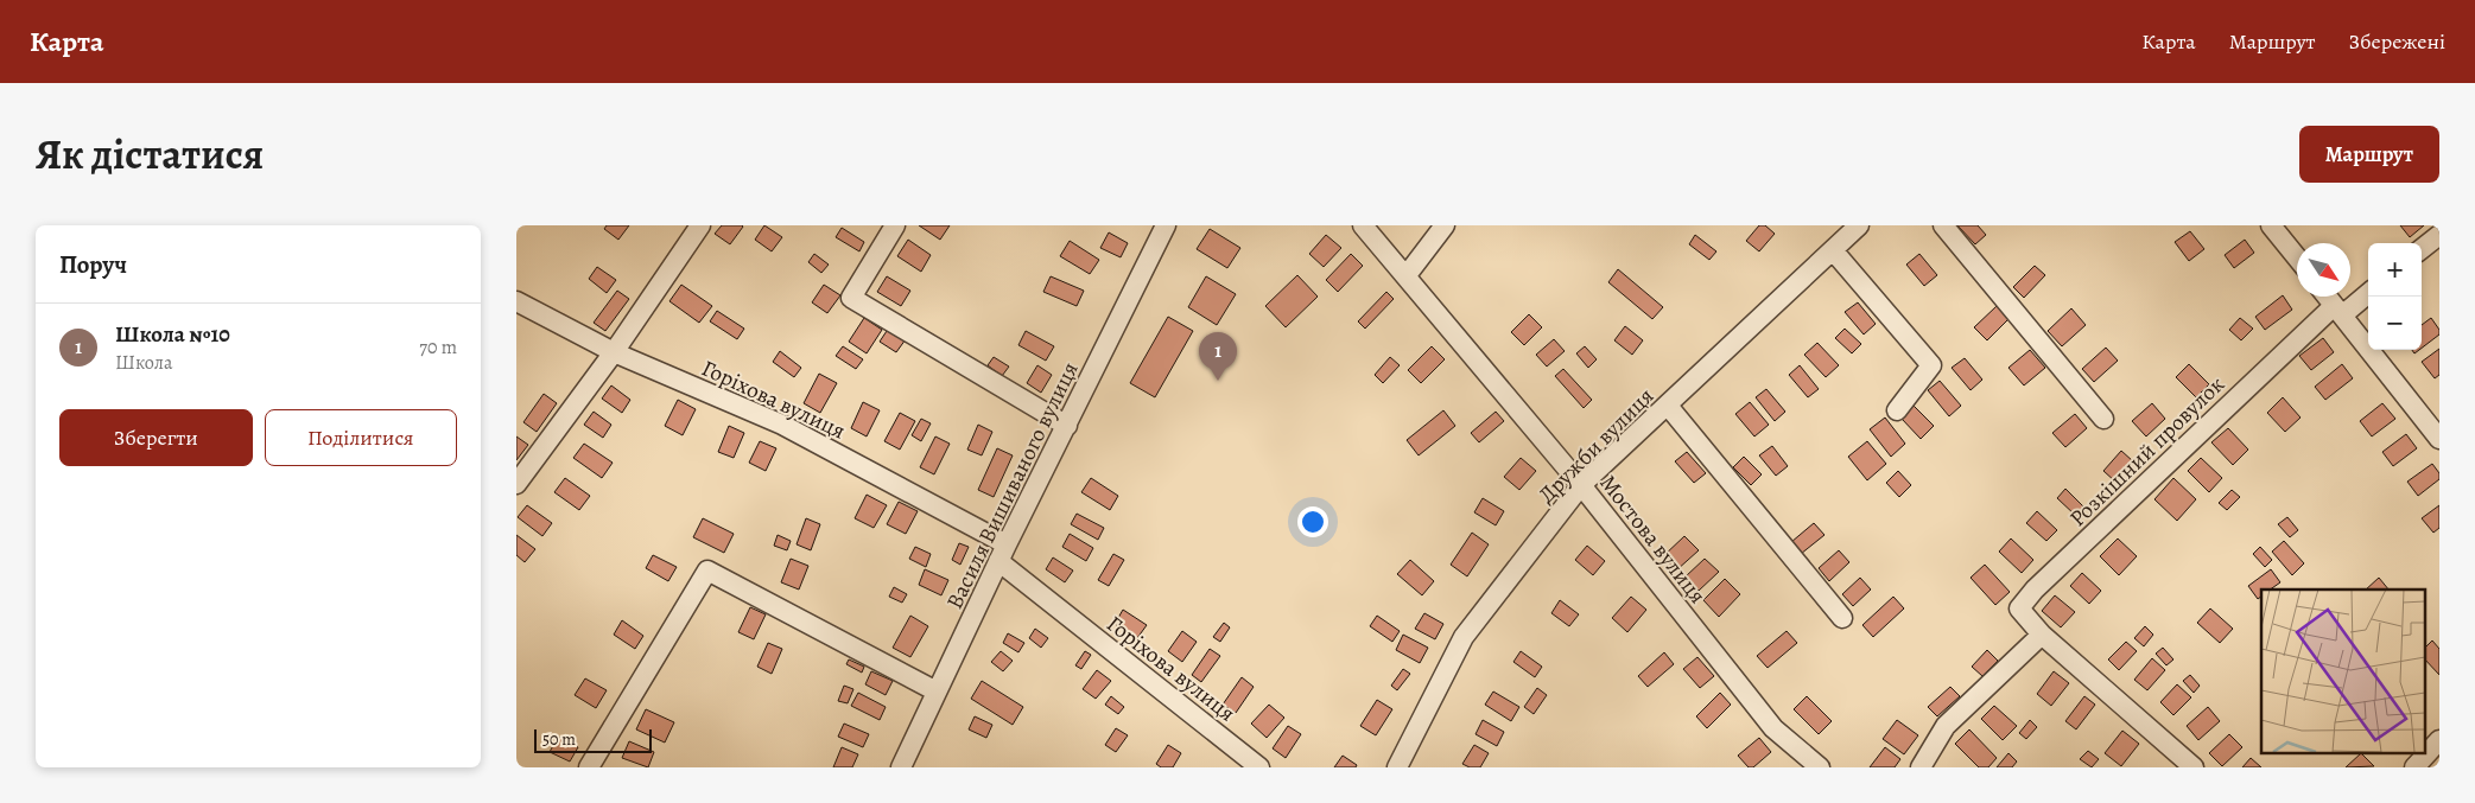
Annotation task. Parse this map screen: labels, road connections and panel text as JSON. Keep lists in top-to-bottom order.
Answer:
{
  "streets": {
    "street": [
      "Горіхова вулиця",
      "Дружби вулиця",
      "Розкішний провулок",
      "Василя Вишиваного вулиця",
      "Мостова вулиця"
    ]
  },
  "crossings": [
    ["Горіхова вулиця", "Василя Вишиваного вулиця"],
    ["Дружби вулиця", "Мостова вулиця"]
  ],
  "scale_bar": "50 m",
  "north": "bottom right",
  "page": {
    "header": "Карта",
    "nav": ["Карта", "Маршрут", "Збережені"],
    "title": "Як дістатися",
    "buttons": [
      "Маршрут",
      ["Зберегти", "Поділитися"]
    ],
    "heading": "Поруч",
    "map_buttons": ["+", "−"],
    "list": [
      {
        "mark": "1",
        "name": "Школа №10",
        "note": "Школа",
        "value": "70 m"
      }
    ],
    "pins": "1",
    "scale": "50 m"
  }
}
